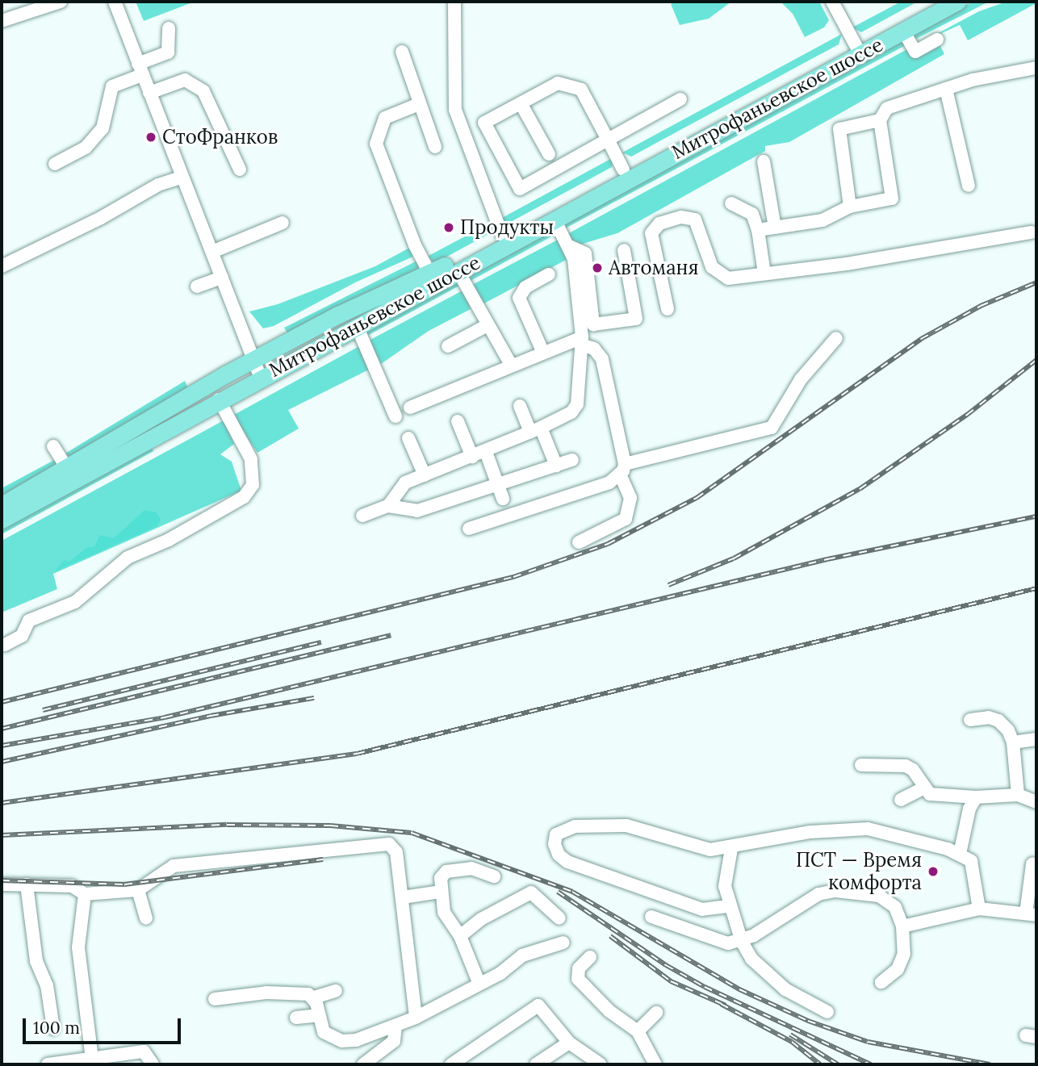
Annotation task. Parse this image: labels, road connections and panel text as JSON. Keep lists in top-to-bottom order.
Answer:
{
  "streets": {
    "main road": ["Митрофаньевское шоссе"]
  },
  "places": [
    "СтоФранков",
    "Продукты",
    "Автоманя",
    "ПСТ — Время комфорта"
  ],
  "scale_bar": "100 m"
}
